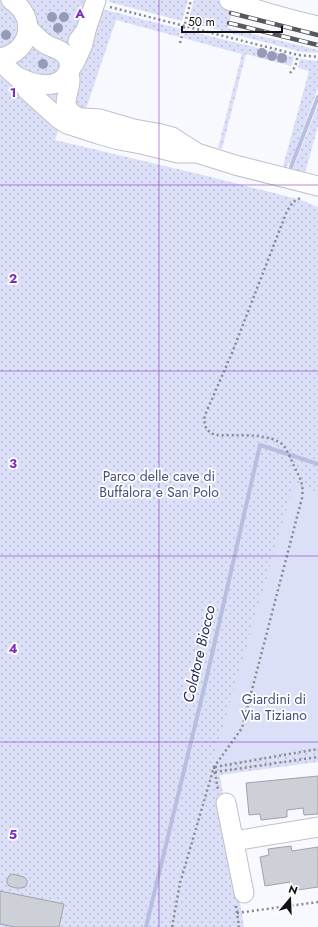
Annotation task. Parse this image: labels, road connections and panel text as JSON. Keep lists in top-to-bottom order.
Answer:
{
  "water": ["Colatore Biocco"],
  "parks": ["Parco delle cave di Buffalora e San Polo", "Giardini di Via Tiziano"],
  "scale_bar": "50 m",
  "north": "top",
  "grid": {
    "columns": ["A"],
    "rows": [
      "1",
      "2",
      "3",
      "4",
      "5"
    ]
  }
}
